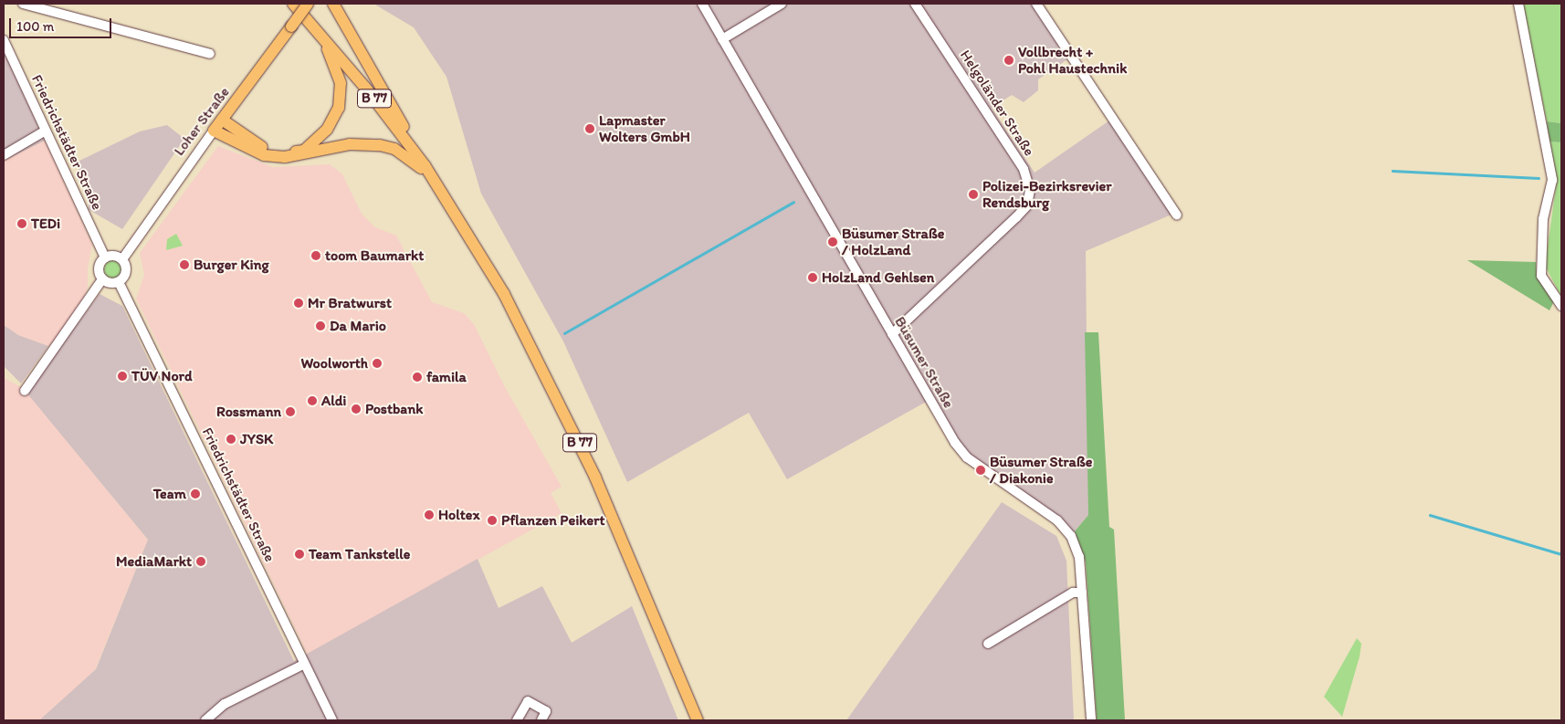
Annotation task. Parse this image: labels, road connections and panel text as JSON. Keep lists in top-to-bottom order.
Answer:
{
  "streets": {
    "main road": ["B 77", "Loher Straße"],
    "street": ["Helgoländer Straße", "Friedrichstädter Straße", "Büsumer Straße"]
  },
  "crossings": [
    ["Helgoländer Straße", "Büsumer Straße"],
    ["Loher Straße", "Friedrichstädter Straße"]
  ],
  "places": [
    "Vollbrecht + Pohl Haustechnik",
    "Lapmaster Wolters GmbH",
    "Polizei-Bezirksrevier Rendsburg",
    "TEDi",
    "Büsumer Straße / HolzLand",
    "toom Baumarkt",
    "Burger King",
    "HolzLand Gehlsen",
    "Mr Bratwurst",
    "Da Mario",
    "Woolworth",
    "TÜV Nord",
    "famila",
    "Aldi",
    "Postbank",
    "Rossmann",
    "JYSK",
    "Büsumer Straße / Diakonie",
    "Team",
    "Holtex",
    "Pflanzen Peikert",
    "Team Tankstelle",
    "MediaMarkt"
  ],
  "scale_bar": "100 m"
}
